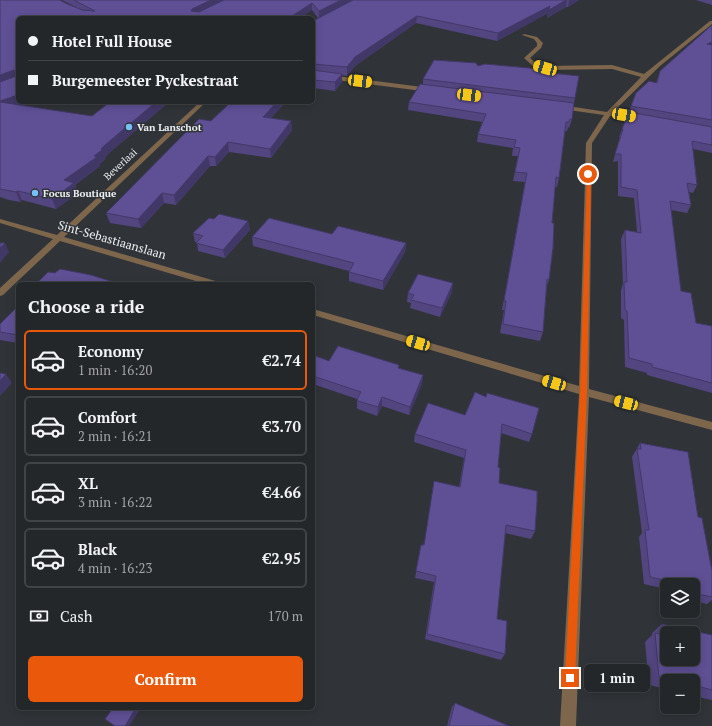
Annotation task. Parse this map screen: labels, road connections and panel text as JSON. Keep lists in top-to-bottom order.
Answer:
{
  "streets": {
    "street": ["Beverlaai", "Sint-Sebastiaanslaan"]
  },
  "crossings": [
    ["Beverlaai", "Sint-Sebastiaanslaan"]
  ],
  "places": ["Van Lanschot", "Focus Boutique"],
  "page": {
    "banner": ["Hotel Full House", "Burgemeester Pyckestraat"],
    "heading": "Choose a ride",
    "list": [
      {
        "name": "Economy",
        "note": "1 min · 16:20",
        "value": "€2.74"
      },
      {
        "name": "Comfort",
        "note": "2 min · 16:21",
        "value": "€3.70"
      },
      {
        "name": "XL",
        "note": "3 min · 16:22",
        "value": "€4.66"
      },
      {
        "name": "Black",
        "note": "4 min · 16:23",
        "value": "€2.95"
      }
    ],
    "map_buttons": ["+", "−"],
    "pay": ["Cash", "170 m"],
    "buttons": "Confirm",
    "bubble": "1 min"
  }
}
